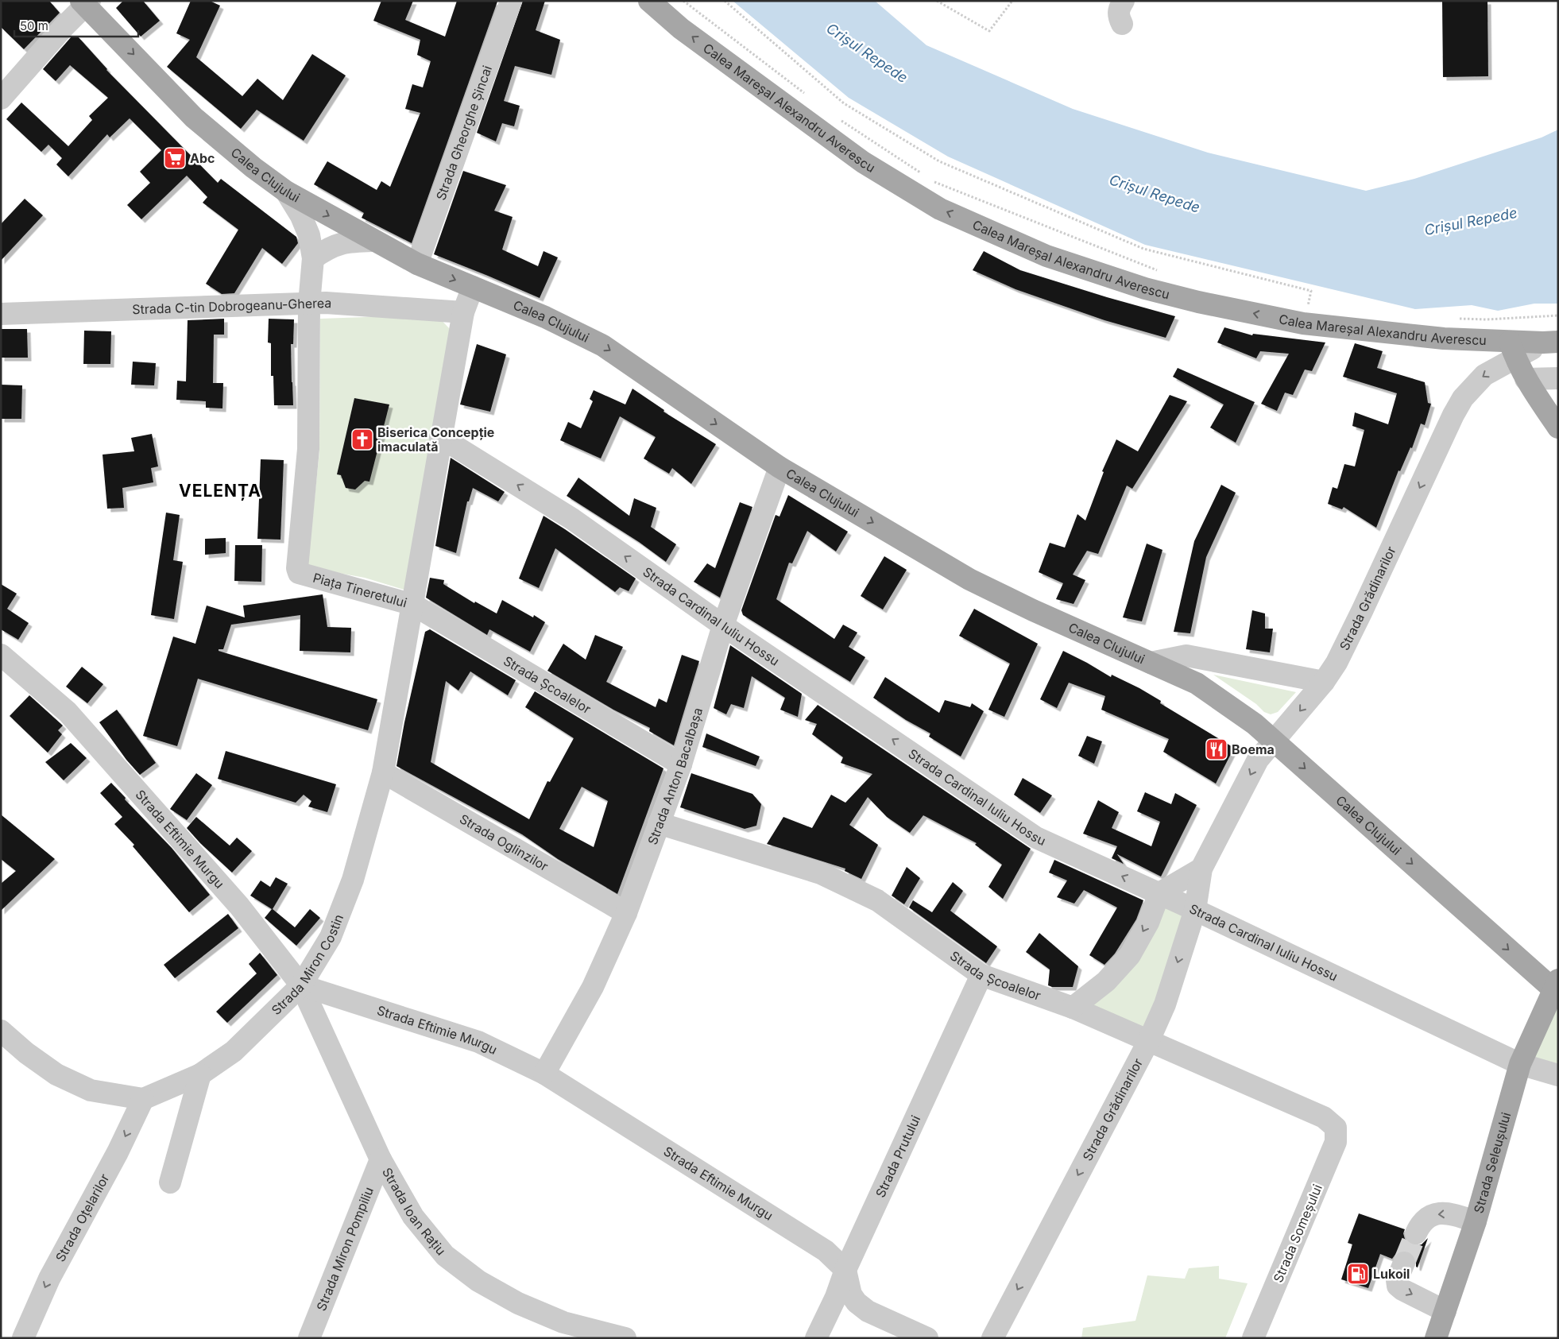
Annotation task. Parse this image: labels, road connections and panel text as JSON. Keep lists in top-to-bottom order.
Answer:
{
  "streets": {
    "main road": ["Calea Mareșal Alexandru Averescu", "Calea Clujului", "Strada Seleușului"],
    "street": [
      "Strada Gheorghe Șincai",
      "Strada C-tin Dobrogeanu-Gherea",
      "Piața Tineretului",
      "Strada Grădinarilor",
      "Strada Cardinal Iuliu Hossu",
      "Strada Școalelor",
      "Strada Anton Bacalbașa",
      "Strada Eftimie Murgu",
      "Strada Oglinzilor",
      "Strada Miron Costin",
      "Strada Prutului",
      "Strada Ioan Rațiu",
      "Strada Oțelarilor",
      "Strada Someșului",
      "Strada Miron Pompiliu"
    ]
  },
  "crossings": [
    ["Calea Mareșal Alexandru Averescu", "Strada Grădinarilor"],
    ["Strada Gheorghe Șincai", "Calea Clujului"],
    ["Calea Clujului", "Piața Tineretului"],
    ["Calea Clujului", "Strada Grădinarilor"],
    ["Calea Clujului", "Strada Anton Bacalbașa"],
    ["Calea Clujului", "Strada Seleușului"],
    ["Strada C-tin Dobrogeanu-Gherea", "Piața Tineretului"],
    ["Piața Tineretului", "Strada Cardinal Iuliu Hossu"],
    ["Piața Tineretului", "Strada Școalelor"],
    ["Piața Tineretului", "Strada Miron Costin"],
    ["Strada Grădinarilor", "Strada Cardinal Iuliu Hossu"],
    ["Strada Grădinarilor", "Strada Școalelor"],
    ["Strada Cardinal Iuliu Hossu", "Strada Anton Bacalbașa"],
    ["Strada Cardinal Iuliu Hossu", "Strada Seleușului"],
    ["Strada Școalelor", "Strada Anton Bacalbașa"],
    ["Strada Școalelor", "Strada Miron Costin"],
    ["Strada Școalelor", "Strada Prutului"],
    ["Strada Școalelor", "Strada Someșului"],
    ["Strada Anton Bacalbașa", "Strada Eftimie Murgu"],
    ["Strada Anton Bacalbașa", "Strada Oglinzilor"],
    ["Strada Eftimie Murgu", "Strada Miron Costin"],
    ["Strada Eftimie Murgu", "Strada Prutului"],
    ["Strada Eftimie Murgu", "Strada Ioan Rațiu"],
    ["Strada Oglinzilor", "Strada Miron Costin"],
    ["Strada Miron Costin", "Strada Ioan Rațiu"],
    ["Strada Miron Costin", "Strada Oțelarilor"],
    ["Strada Ioan Rațiu", "Strada Miron Pompiliu"]
  ],
  "one_way": [
    "Calea Mareșal Alexandru Averescu",
    "Calea Clujului",
    "Strada Grădinarilor",
    "Strada Cardinal Iuliu Hossu",
    "Strada Oțelarilor"
  ],
  "districts": ["VELENȚA"],
  "water": ["Crișul Repede"],
  "places": {
    "supermarket": ["Abc"],
    "church": ["Biserica Concepție imaculată"],
    "restaurant": ["Boema"],
    "fuel station": ["Lukoil"]
  },
  "scale_bar": "50 m"
}
